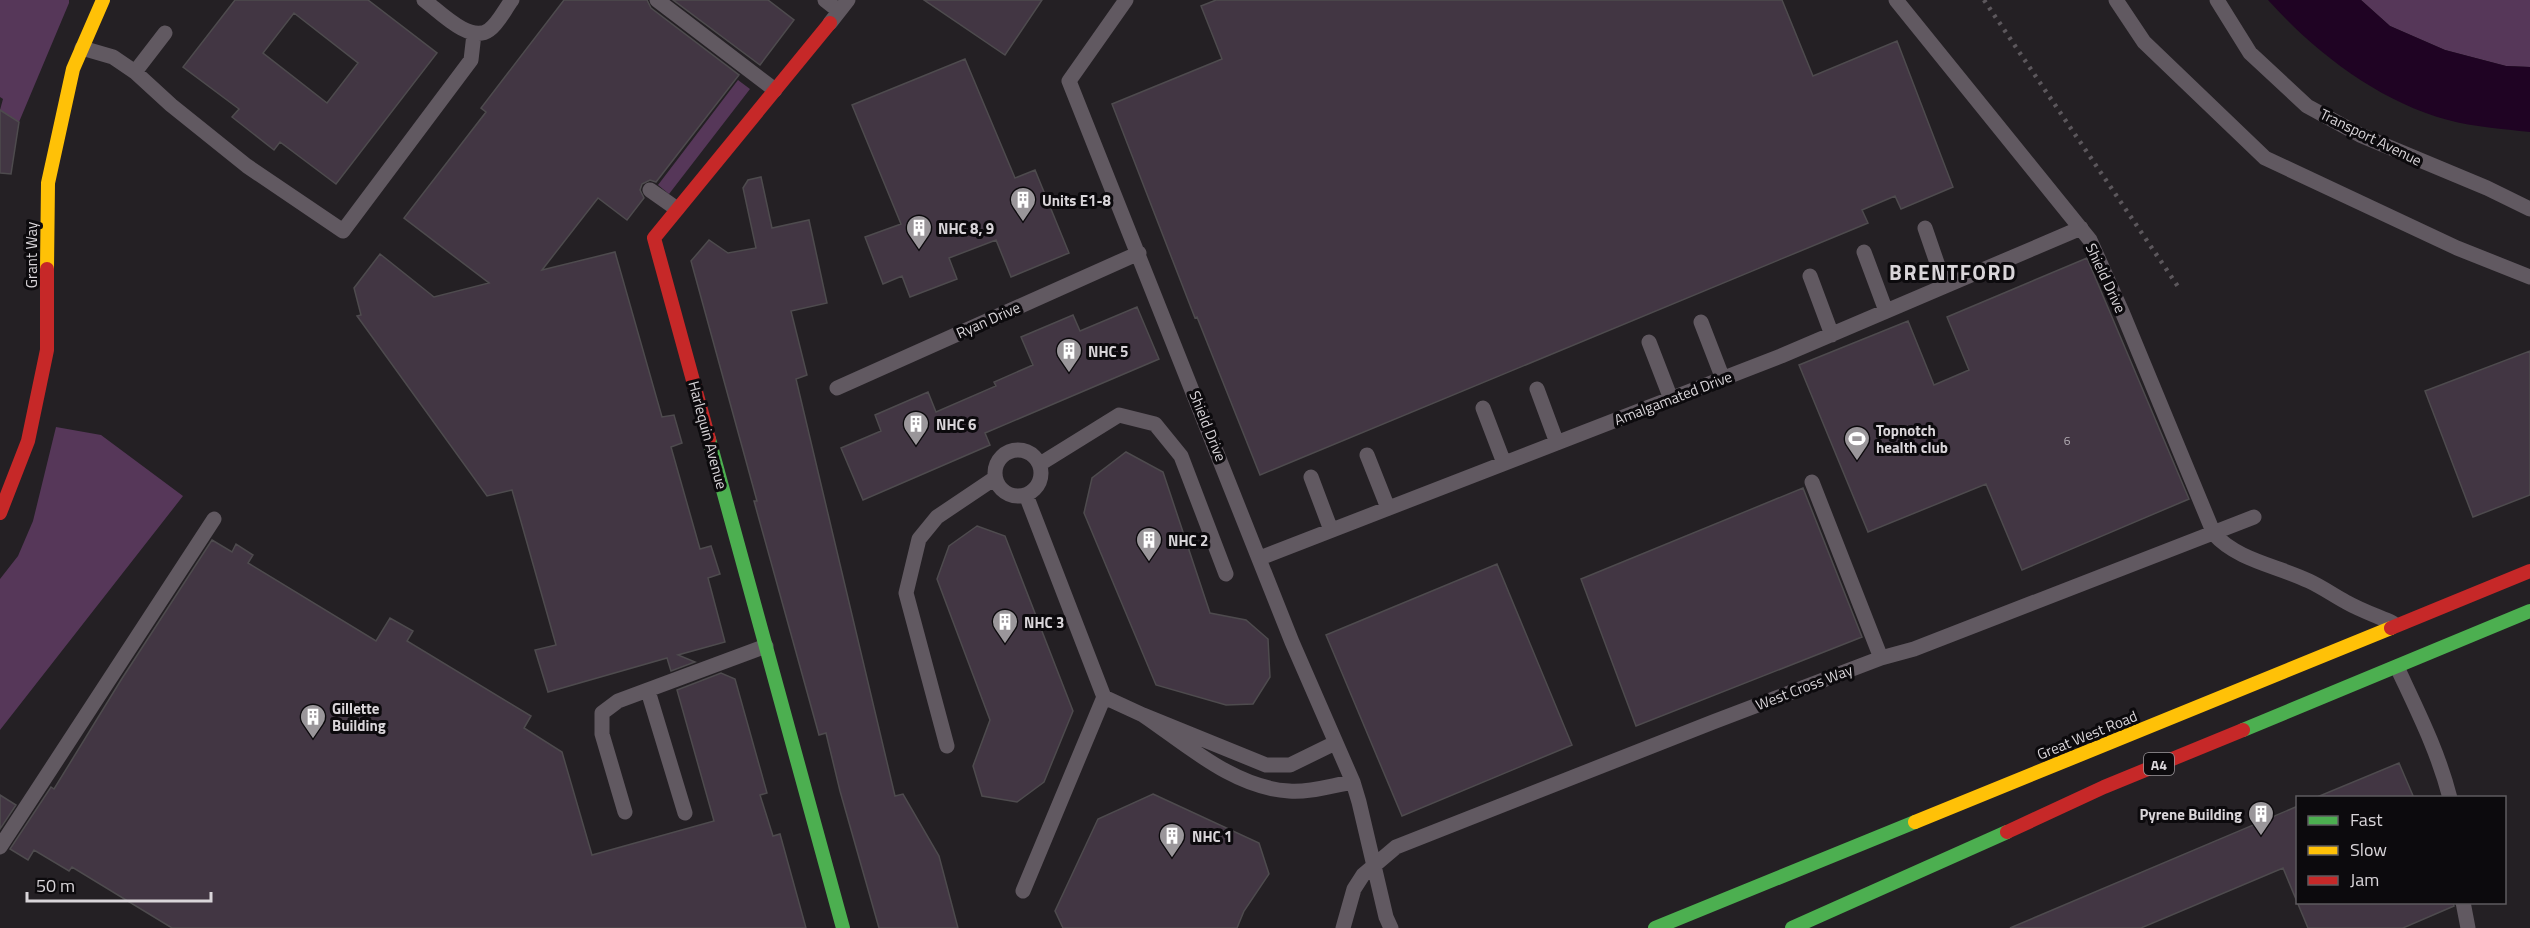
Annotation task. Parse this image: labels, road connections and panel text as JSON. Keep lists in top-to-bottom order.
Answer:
{
  "streets": {
    "main road": [
      "Grant Way",
      "Harlequin Avenue",
      "Great West Road",
      "A4"
    ],
    "lane": [
      "Transport Avenue",
      "Shield Drive",
      "Ryan Drive",
      "Amalgamated Drive",
      "West Cross Way"
    ]
  },
  "crossings": [
    ["Shield Drive", "Ryan Drive"],
    ["Shield Drive", "Amalgamated Drive"],
    ["Shield Drive", "West Cross Way"]
  ],
  "districts": ["BRENTFORD"],
  "places": {
    "building": [
      "Units E1-8",
      "NHC 8, 9",
      "NHC 5",
      "NHC 6",
      "NHC 2",
      "NHC 3",
      "Gillette Building",
      "Pyrene Building",
      "NHC 1"
    ],
    "sports": ["Topnotch health club"]
  },
  "house_numbers": ["6"],
  "legend": ["Fast", "Slow", "Jam"],
  "scale_bar": "50 m"
}
